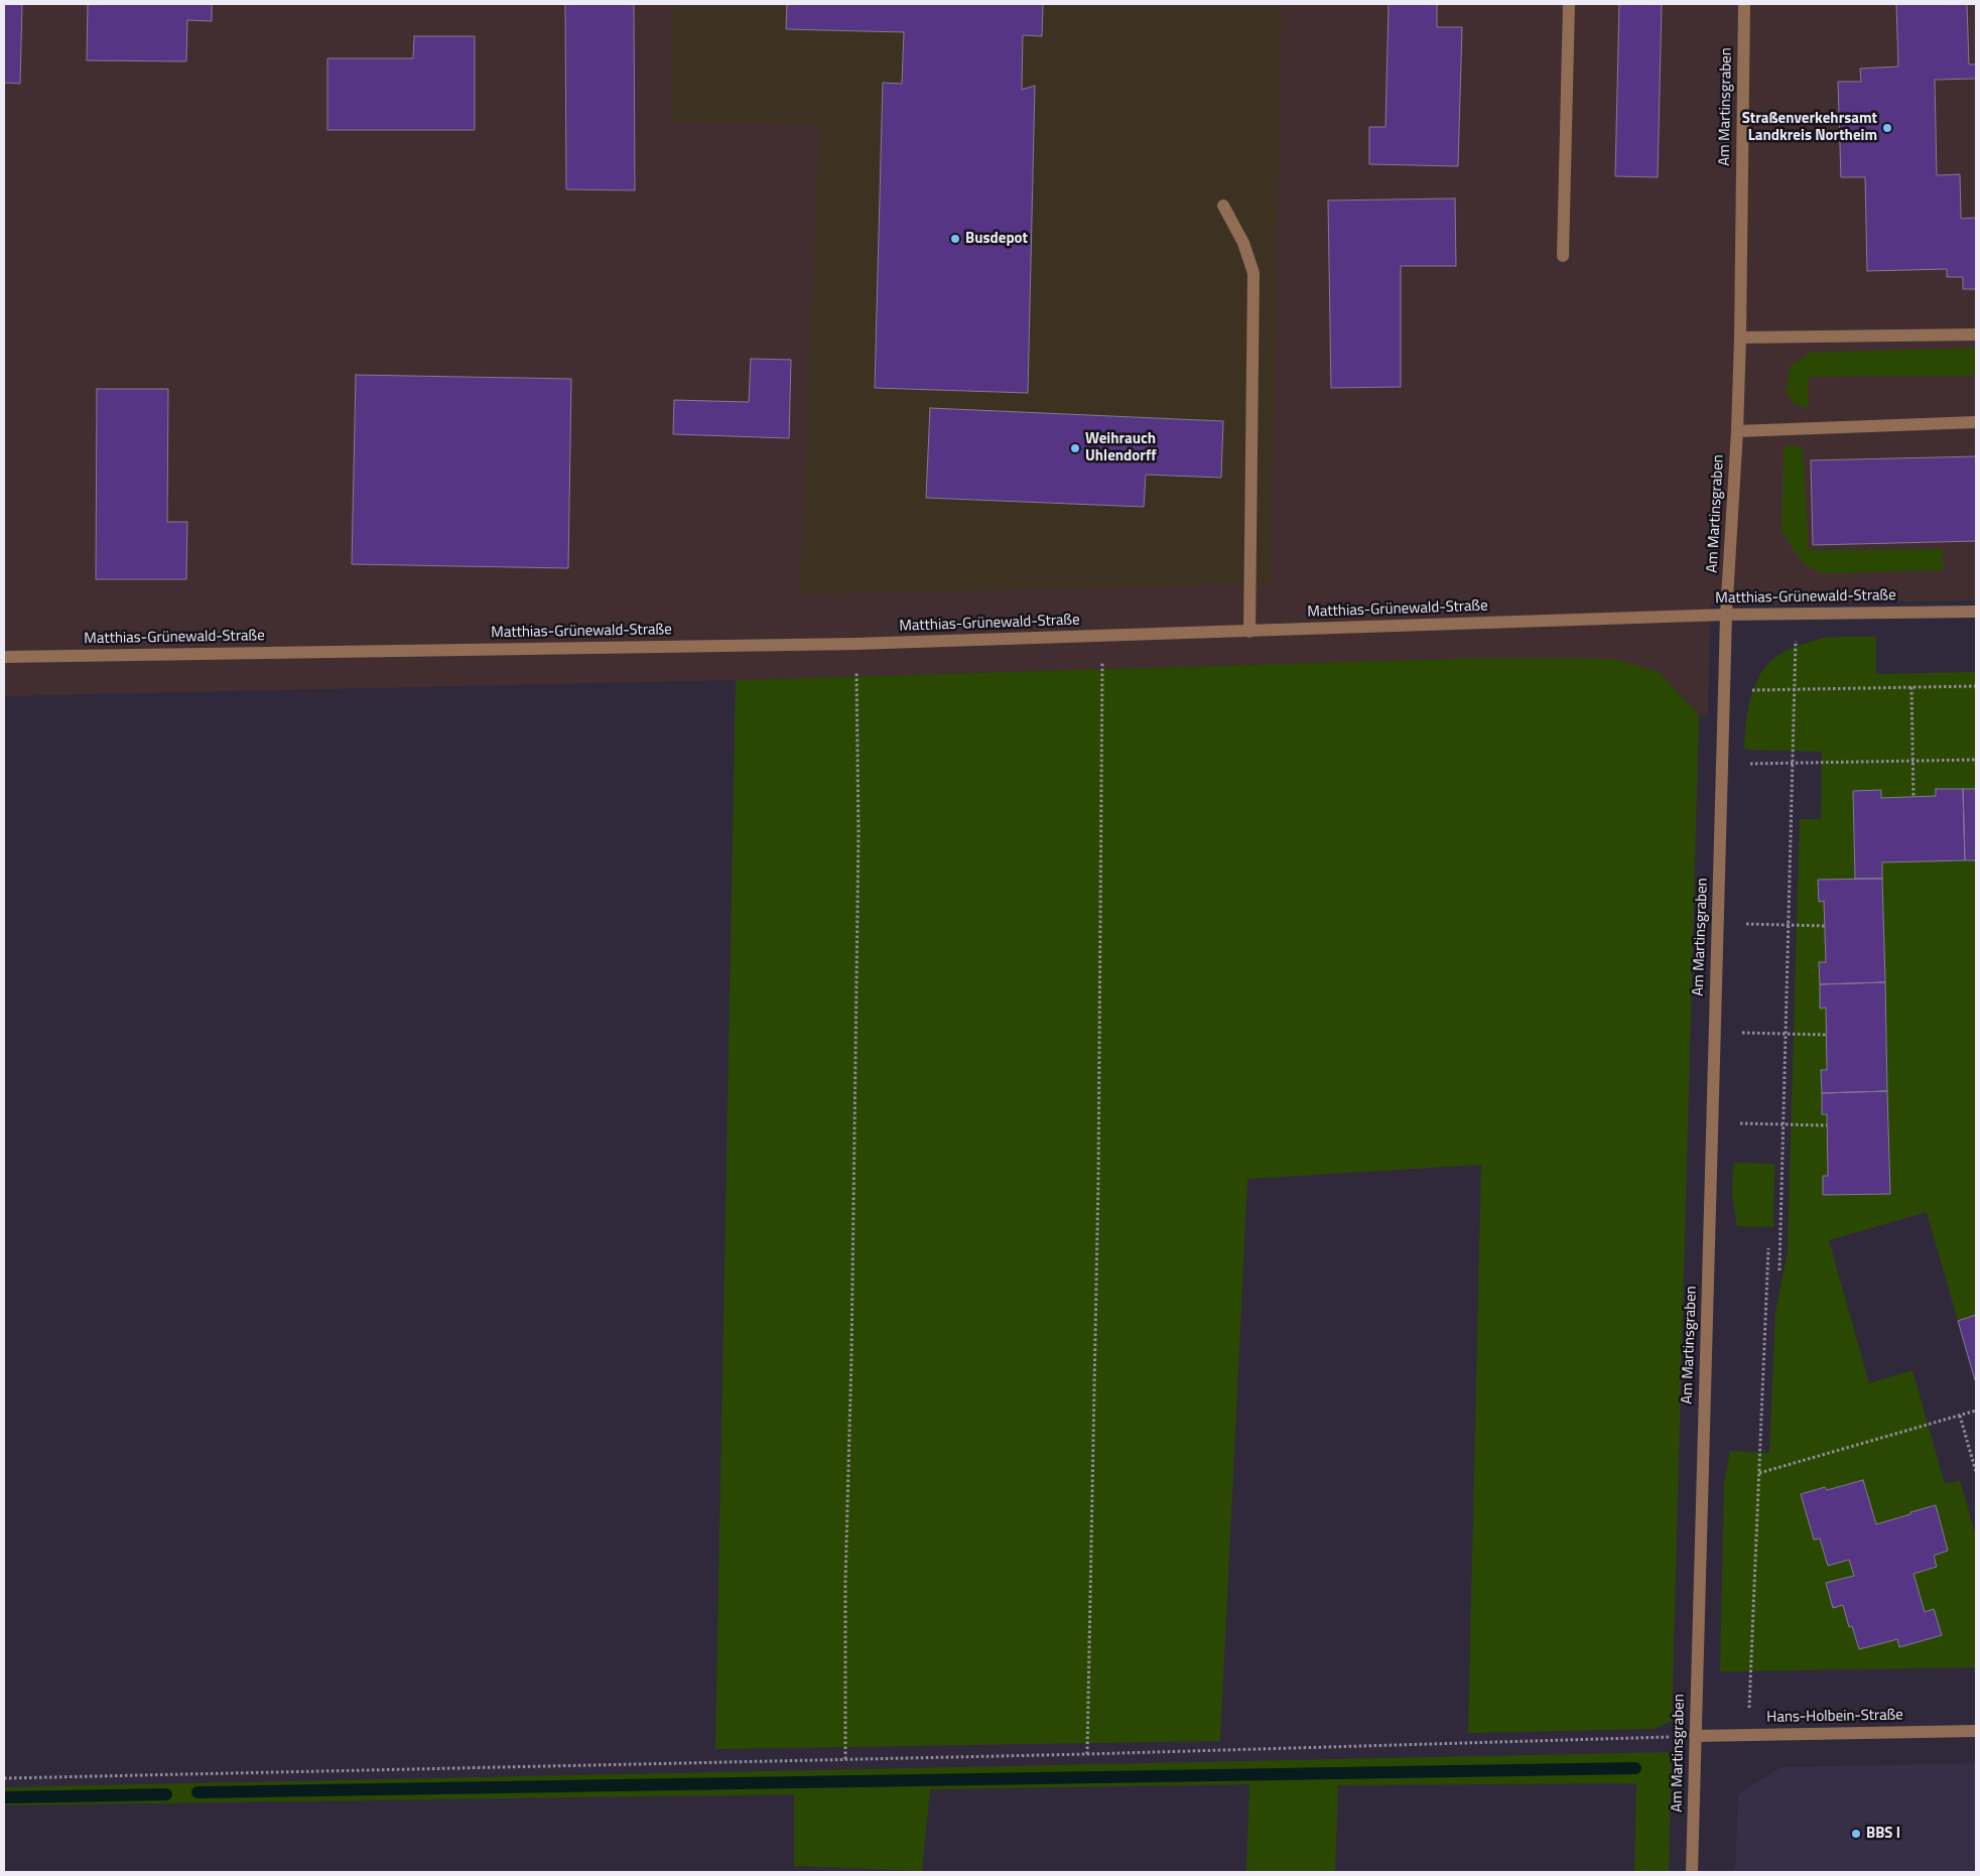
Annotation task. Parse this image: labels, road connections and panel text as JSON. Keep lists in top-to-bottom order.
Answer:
{
  "streets": {
    "street": ["Am Martinsgraben", "Matthias-Grünewald-Straße", "Hans-Holbein-Straße"]
  },
  "crossings": [
    ["Am Martinsgraben", "Matthias-Grünewald-Straße"],
    ["Am Martinsgraben", "Hans-Holbein-Straße"]
  ],
  "places": [
    "Straßenverkehrsamt Landkreis Northeim",
    "Busdepot",
    "Weihrauch Uhlendorff",
    "BBS I"
  ]
}
